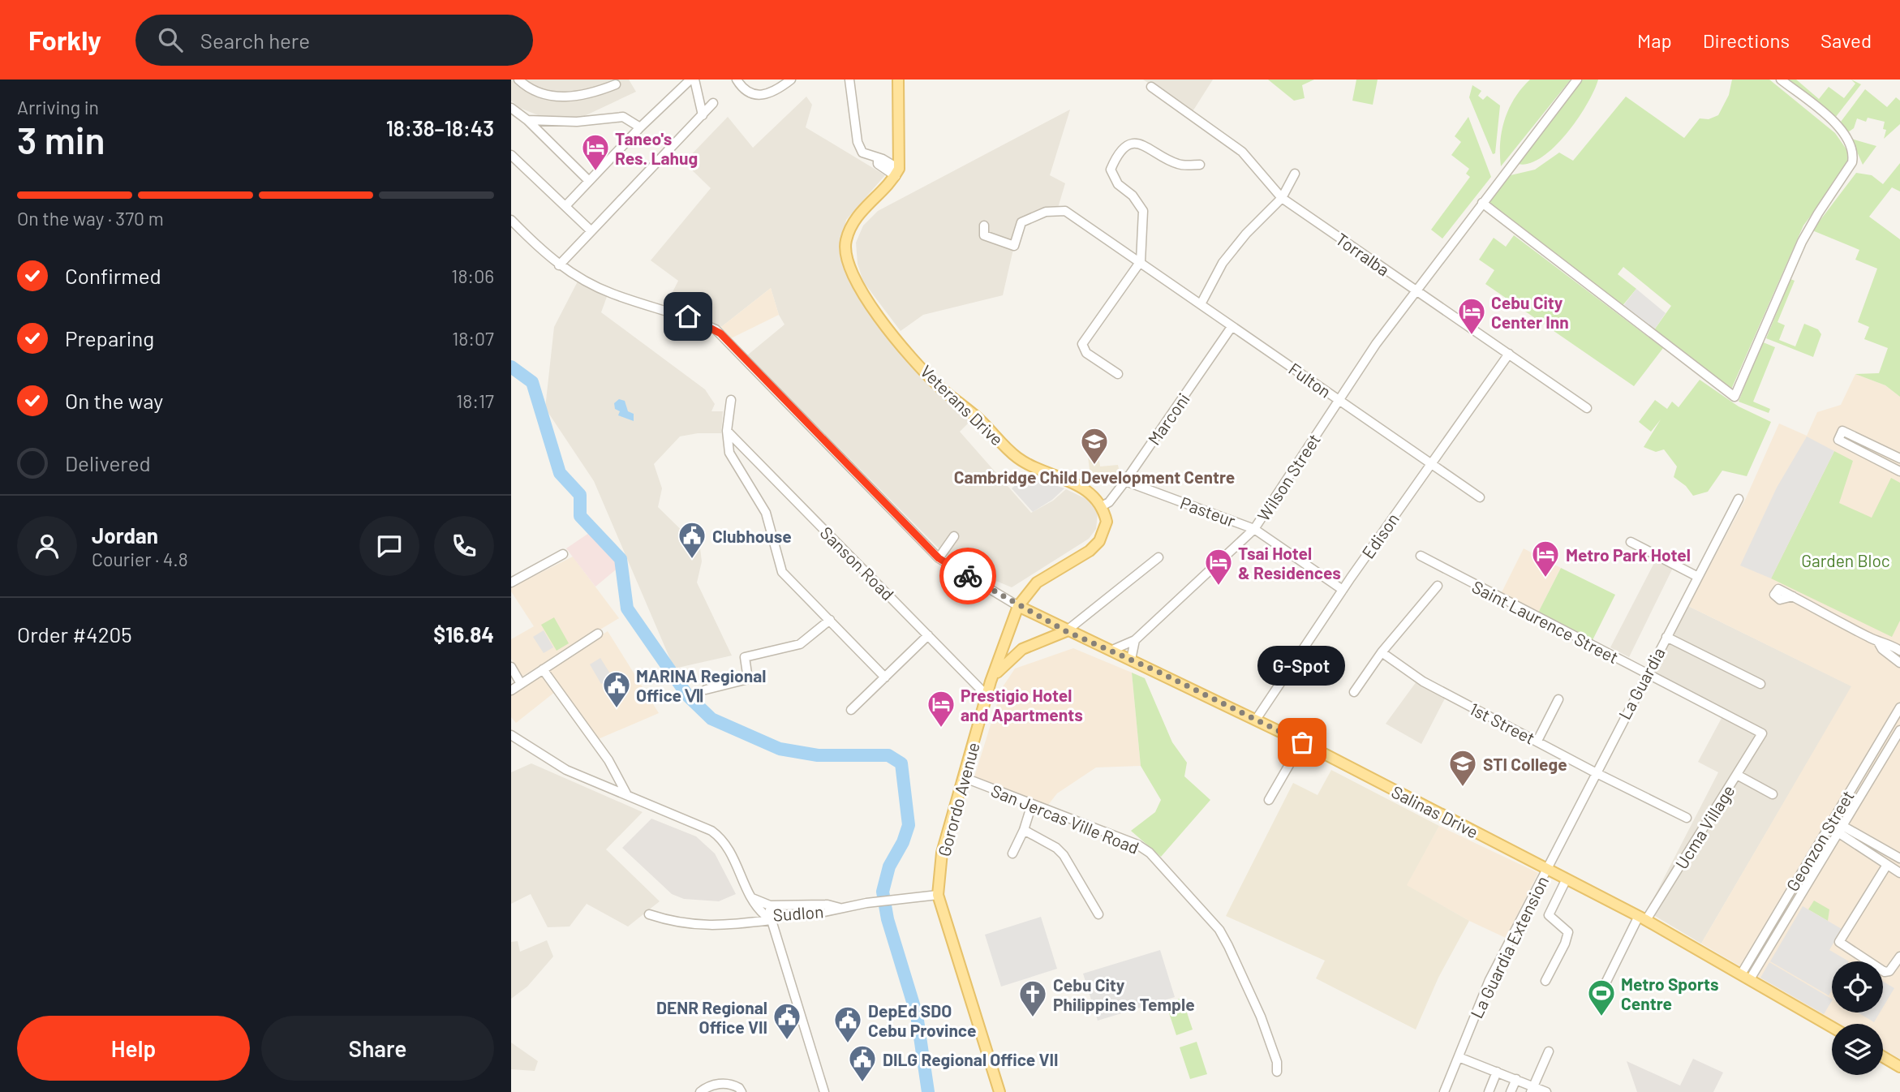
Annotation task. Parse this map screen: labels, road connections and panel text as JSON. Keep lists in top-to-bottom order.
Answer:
{
  "streets": {
    "main road": ["Veterans Drive", "Gorordo Avenue", "Salinas Drive"],
    "street": [
      "Torralba",
      "Fulton",
      "Marconi",
      "Wilson Street",
      "Pasteur",
      "Edison",
      "Sanson Road",
      "Saint Laurence Street",
      "La Guardia",
      "1st Street",
      "San Jercas Ville Road",
      "Ucma Village",
      "Geonzon Street",
      "Sudlon",
      "La Guardia Extension"
    ]
  },
  "crossings": [
    ["Torralba", "Wilson Street"],
    ["Torralba", "Edison"],
    ["Fulton", "Marconi"],
    ["Fulton", "Wilson Street"],
    ["Fulton", "Edison"],
    ["Veterans Drive", "Marconi"],
    ["Marconi", "Pasteur"],
    ["Wilson Street", "Pasteur"],
    ["Wilson Street", "Salinas Drive"],
    ["Pasteur", "Edison"],
    ["Edison", "Salinas Drive"],
    ["Sanson Road", "Gorordo Avenue"],
    ["Saint Laurence Street", "La Guardia"],
    ["Saint Laurence Street", "Ucma Village"],
    ["La Guardia", "1st Street"],
    ["La Guardia", "Salinas Drive"],
    ["La Guardia", "La Guardia Extension"],
    ["Gorordo Avenue", "Salinas Drive"],
    ["Gorordo Avenue", "San Jercas Ville Road"],
    ["Gorordo Avenue", "Sudlon"],
    ["Salinas Drive", "Ucma Village"],
    ["Salinas Drive", "Geonzon Street"],
    ["Salinas Drive", "La Guardia Extension"]
  ],
  "parks": ["Garden Bloc"],
  "places": {
    "hotel": [
      "Taneo's Res. Lahug",
      "Cebu City Center Inn",
      "Metro Park Hotel",
      "Tsai Hotel & Residences",
      "Prestigio Hotel and Apartments"
    ],
    "school or university": ["Cambridge Child Development Centre", "STI College"],
    "public building": [
      "Clubhouse",
      "MARINA Regional Office Ⅶ",
      "DENR Regional Office VII",
      "DepEd SDO Cebu Province",
      "DILG Regional Office VII"
    ],
    "other": ["G-Spot"],
    "sports": ["Metro Sports Centre"],
    "church": ["Cebu City Philippines Temple"]
  },
  "page": {
    "header": "Forkly",
    "search": "Search here",
    "nav": ["Map", "Directions", "Saved"],
    "heading": ["3 min", "Arriving in", "18:38–18:43"],
    "panel": [
      "Jordan",
      "Courier · 4.8",
      "Order #4205",
      "$16.84"
    ],
    "bar": "On the way · 370 m",
    "list": [
      ["Confirmed", "18:06"],
      ["Preparing", "18:07"],
      ["On the way", "18:17"],
      "Delivered"
    ],
    "bubble": "G-Spot",
    "buttons": ["Help", "Share"]
  }
}
